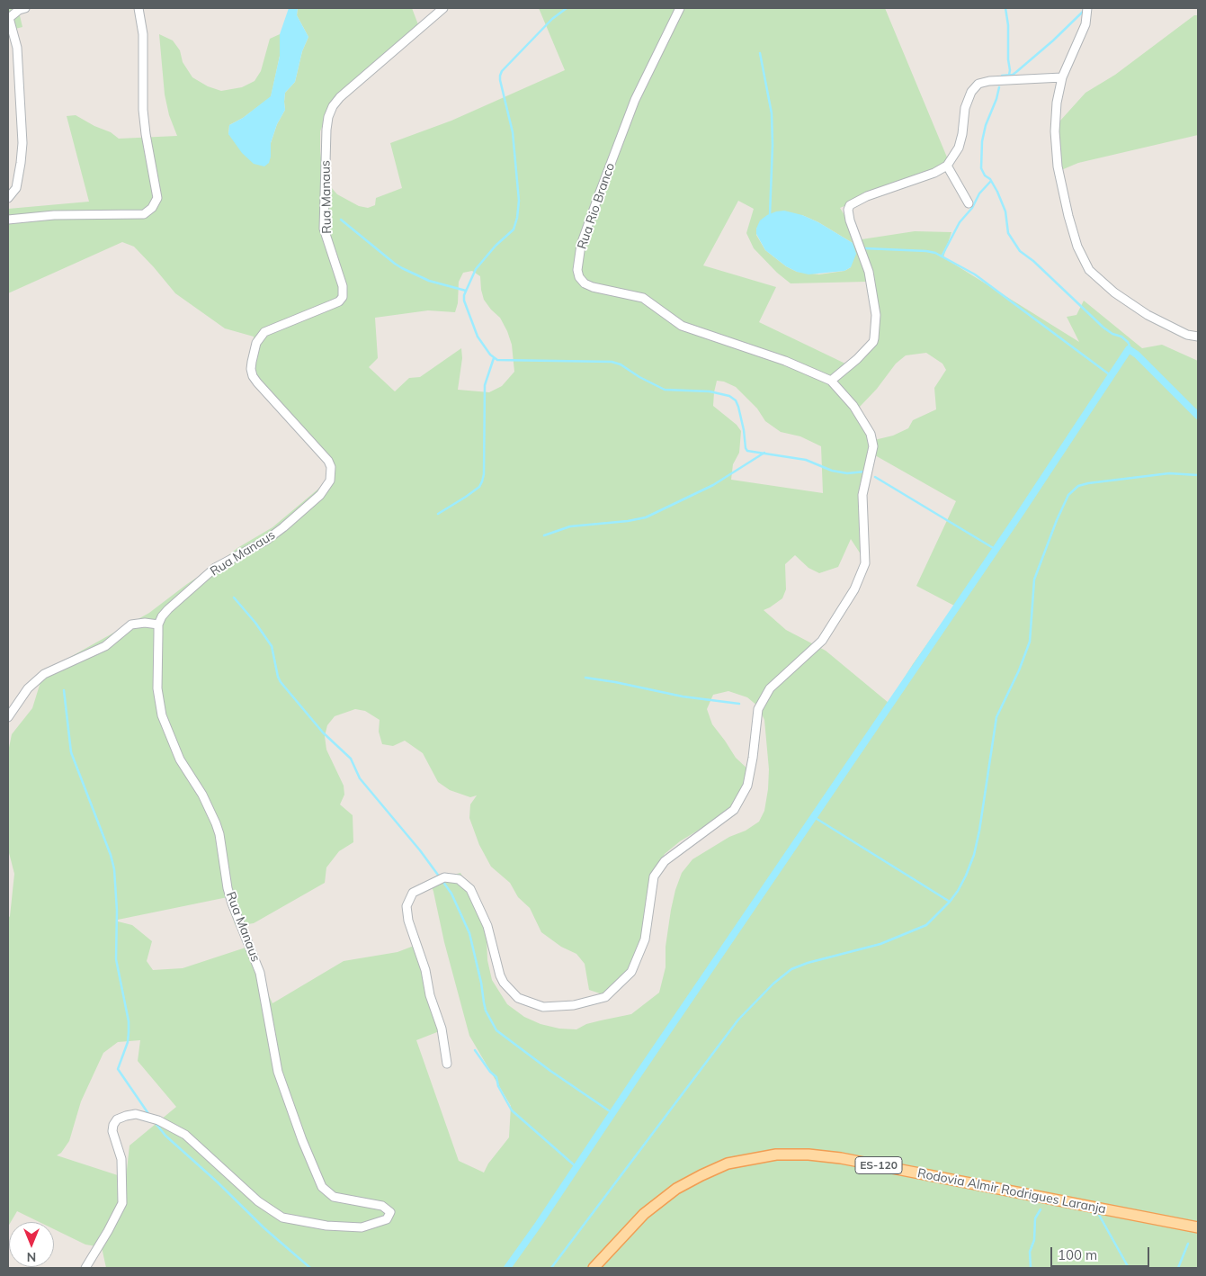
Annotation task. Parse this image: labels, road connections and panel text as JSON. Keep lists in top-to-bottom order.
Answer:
{
  "streets": {
    "main road": ["ES-120", "Rodovia Almir Rodrigues Laranja"],
    "street": ["Rua Manaus", "Rua Rio Branco"]
  },
  "scale_bar": "100 m",
  "north": "bottom"
}
